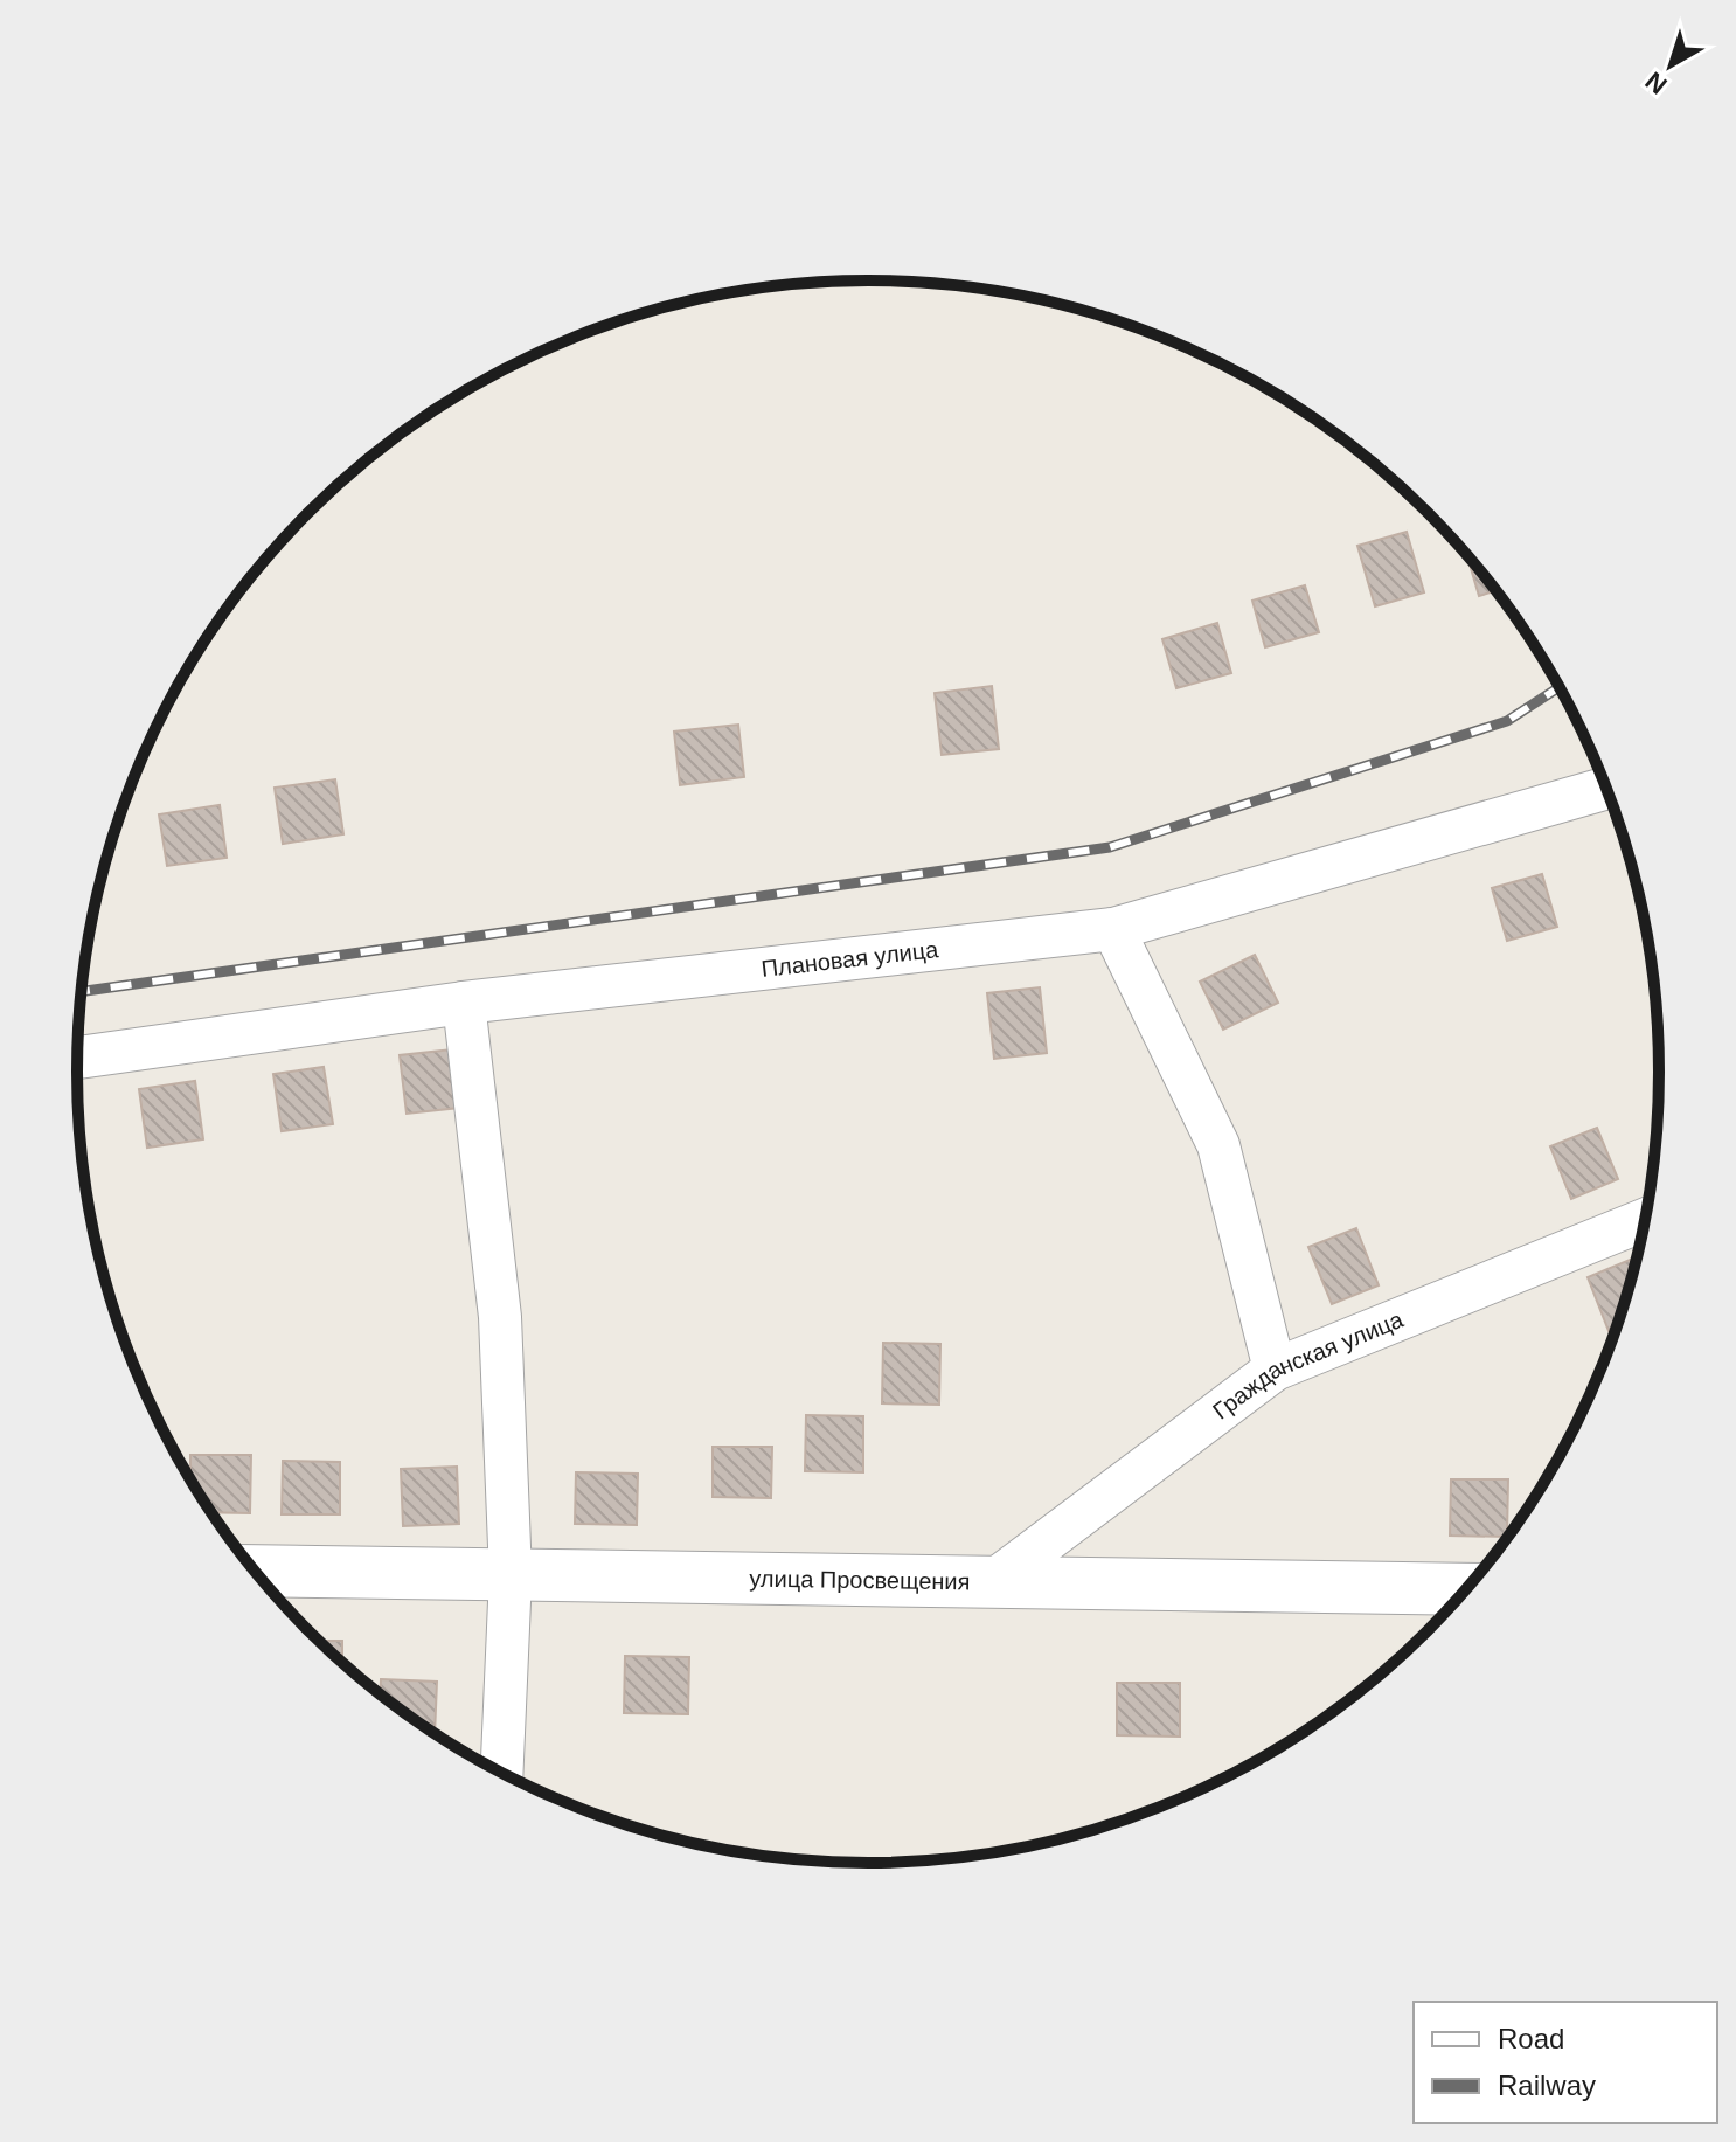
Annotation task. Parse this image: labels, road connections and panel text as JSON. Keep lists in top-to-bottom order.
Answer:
{
  "streets": {
    "street": ["Плановая улица", "Гражданская улица", "улица Просвещения"]
  },
  "crossings": [
    ["Гражданская улица", "улица Просвещения"]
  ],
  "legend": ["Road", "Railway"],
  "north": "bottom left"
}
